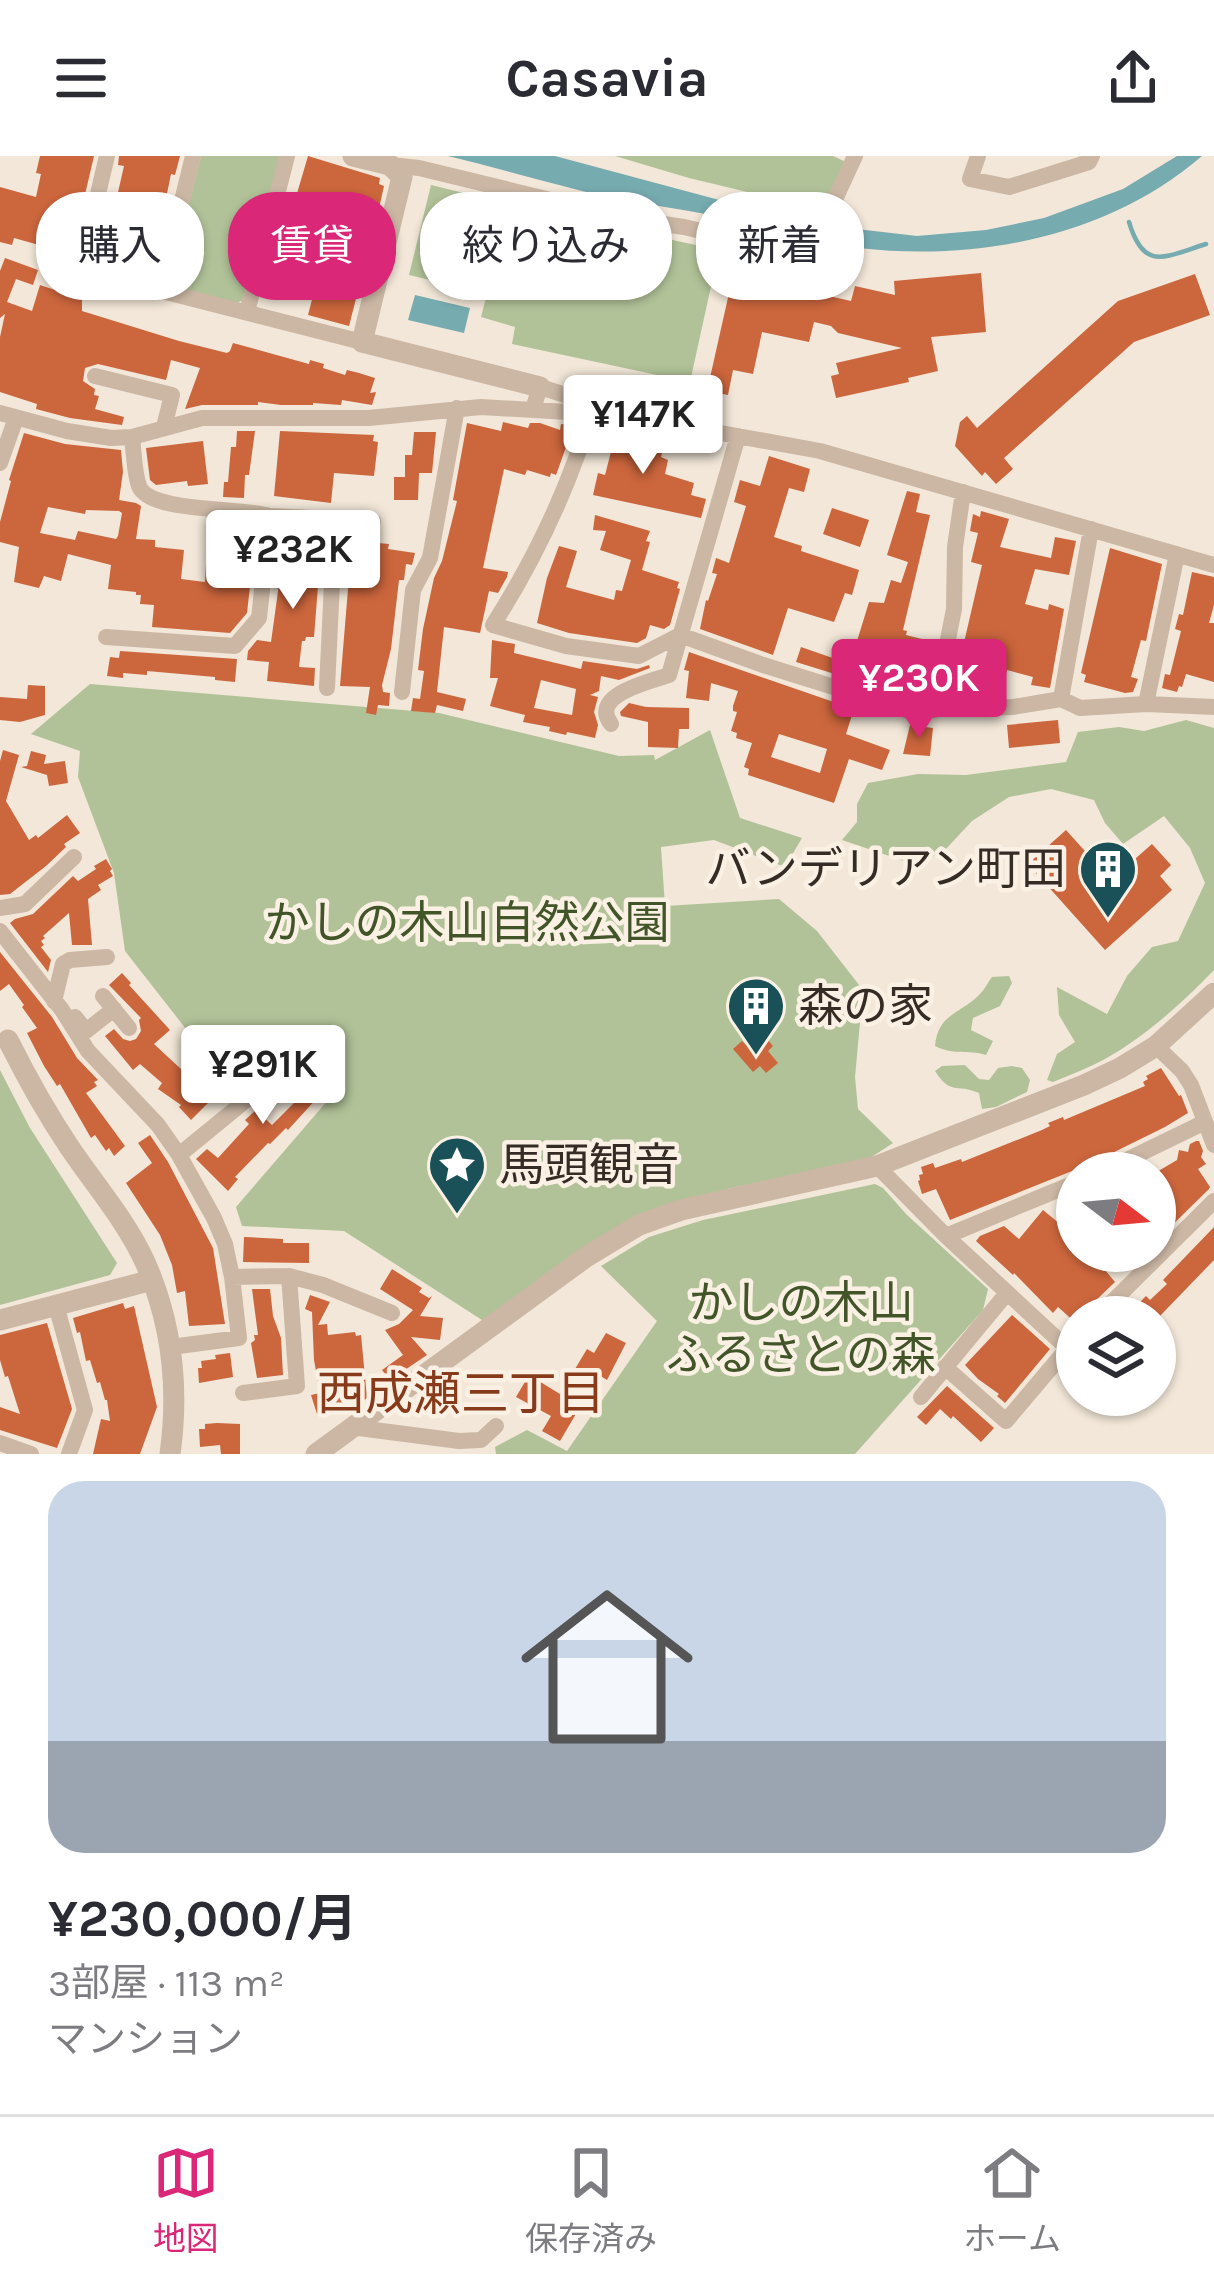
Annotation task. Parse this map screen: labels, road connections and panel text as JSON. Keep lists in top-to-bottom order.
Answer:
{
  "districts": ["西成瀬三丁目"],
  "parks": ["かしの木山自然公園", "かしの木山 ふるさとの森"],
  "places": {
    "building": ["バンデリアン町田", "森の家"],
    "place": ["馬頭観音"]
  },
  "north": "right",
  "page": {
    "header": "Casavia",
    "chip": [
      "購入",
      "賃貸",
      "絞り込み",
      "新着"
    ],
    "price": [
      "¥147K",
      "¥232K",
      "¥230K",
      "¥291K"
    ],
    "list": [
      {
        "name": "¥230,000/月",
        "note": "3部屋 · 113 m² · マンション"
      }
    ],
    "tabs": ["地図", "保存済み", "ホーム"]
  }
}
